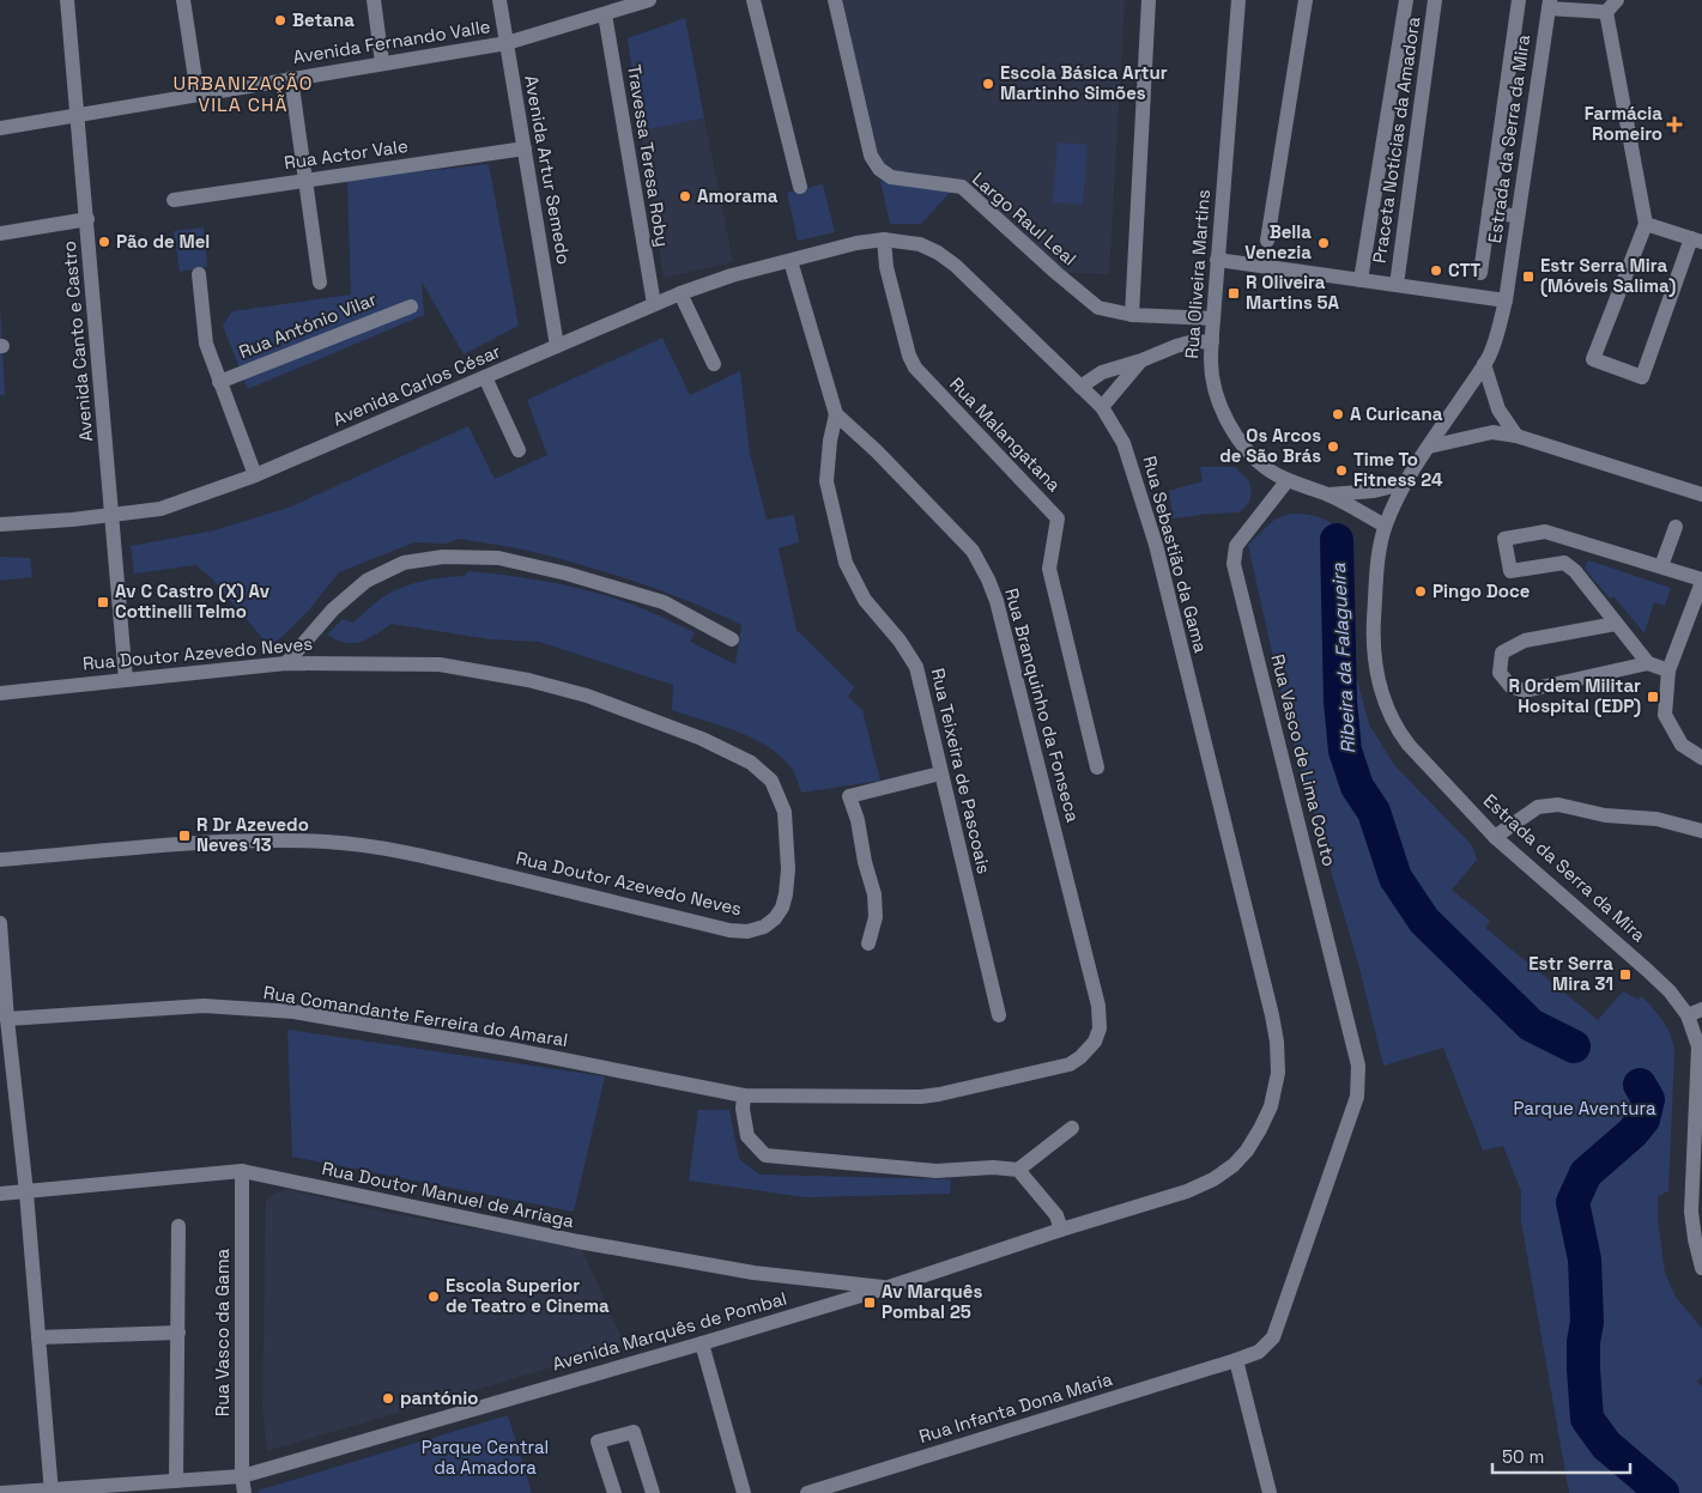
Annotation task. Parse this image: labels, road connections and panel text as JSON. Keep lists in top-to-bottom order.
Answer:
{
  "streets": {
    "street": [
      "Avenida Fernando Valle",
      "Estrada da Serra da Mira",
      "Praceta Notícias da Amadora",
      "Rua Actor Vale",
      "Travessa Teresa Roby",
      "Avenida Artur Semedo",
      "Largo Raul Leal",
      "Rua Oliveira Martins",
      "Rua António Vilar",
      "Avenida Canto e Castro",
      "Avenida Carlos César",
      "Rua Malangatana",
      "Rua Sebastião da Gama",
      "Rua Doutor Azevedo Neves",
      "Rua Branquinho da Fonseca",
      "Rua Vasco de Lima Couto",
      "Rua Teixeira de Pascoais",
      "Rua Comandante Ferreira do Amaral",
      "Rua Doutor Manuel de Arriaga",
      "Avenida Marquês de Pombal",
      "Rua Vasco da Gama",
      "Rua Infanta Dona Maria"
    ]
  },
  "crossings": [
    ["Avenida Fernando Valle", "Travessa Teresa Roby"],
    ["Avenida Fernando Valle", "Avenida Artur Semedo"],
    ["Avenida Fernando Valle", "Avenida Canto e Castro"],
    ["Estrada da Serra da Mira", "Praceta Notícias da Amadora"],
    ["Estrada da Serra da Mira", "Rua Oliveira Martins"],
    ["Praceta Notícias da Amadora", "Rua Oliveira Martins"],
    ["Rua Actor Vale", "Avenida Artur Semedo"],
    ["Travessa Teresa Roby", "Avenida Carlos César"],
    ["Avenida Artur Semedo", "Avenida Carlos César"],
    ["Largo Raul Leal", "Rua Oliveira Martins"],
    ["Rua Oliveira Martins", "Rua Vasco de Lima Couto"],
    ["Avenida Canto e Castro", "Avenida Carlos César"],
    ["Avenida Canto e Castro", "Rua Doutor Azevedo Neves"],
    ["Avenida Carlos César", "Rua Sebastião da Gama"],
    ["Rua Malangatana", "Rua Sebastião da Gama"],
    ["Rua Sebastião da Gama", "Avenida Marquês de Pombal"],
    ["Rua Branquinho da Fonseca", "Rua Teixeira de Pascoais"],
    ["Rua Branquinho da Fonseca", "Rua Comandante Ferreira do Amaral"],
    ["Rua Vasco de Lima Couto", "Rua Infanta Dona Maria"],
    ["Rua Doutor Manuel de Arriaga", "Avenida Marquês de Pombal"],
    ["Rua Doutor Manuel de Arriaga", "Rua Vasco da Gama"],
    ["Avenida Marquês de Pombal", "Rua Vasco da Gama"]
  ],
  "districts": ["URBANIZAÇÃO VILA CHÃ"],
  "water": ["Ribeira da Falagueira"],
  "parks": ["Parque Aventura", "Parque Central da Amadora"],
  "places": {
    "other": [
      "Betana",
      "Escola Básica Artur Martinho Simões",
      "Amorama",
      "Pão de Mel",
      "Bella Venezia",
      "CTT",
      "A Curicana",
      "Os Arcos de São Brás",
      "Time To Fitness 24",
      "Pingo Doce",
      "Escola Superior de Teatro e Cinema",
      "pantónio"
    ],
    "health": ["Farmácia Romeiro"],
    "transit": [
      "Estr Serra Mira (Móveis Salima)",
      "R Oliveira Martins 5A",
      "Av C Castro (X) Av Cottinelli Telmo",
      "R Ordem Militar Hospital (EDP)",
      "R Dr Azevedo Neves 13",
      "Estr Serra Mira 31",
      "Av Marquês Pombal 25"
    ]
  },
  "scale_bar": "50 m"
}
